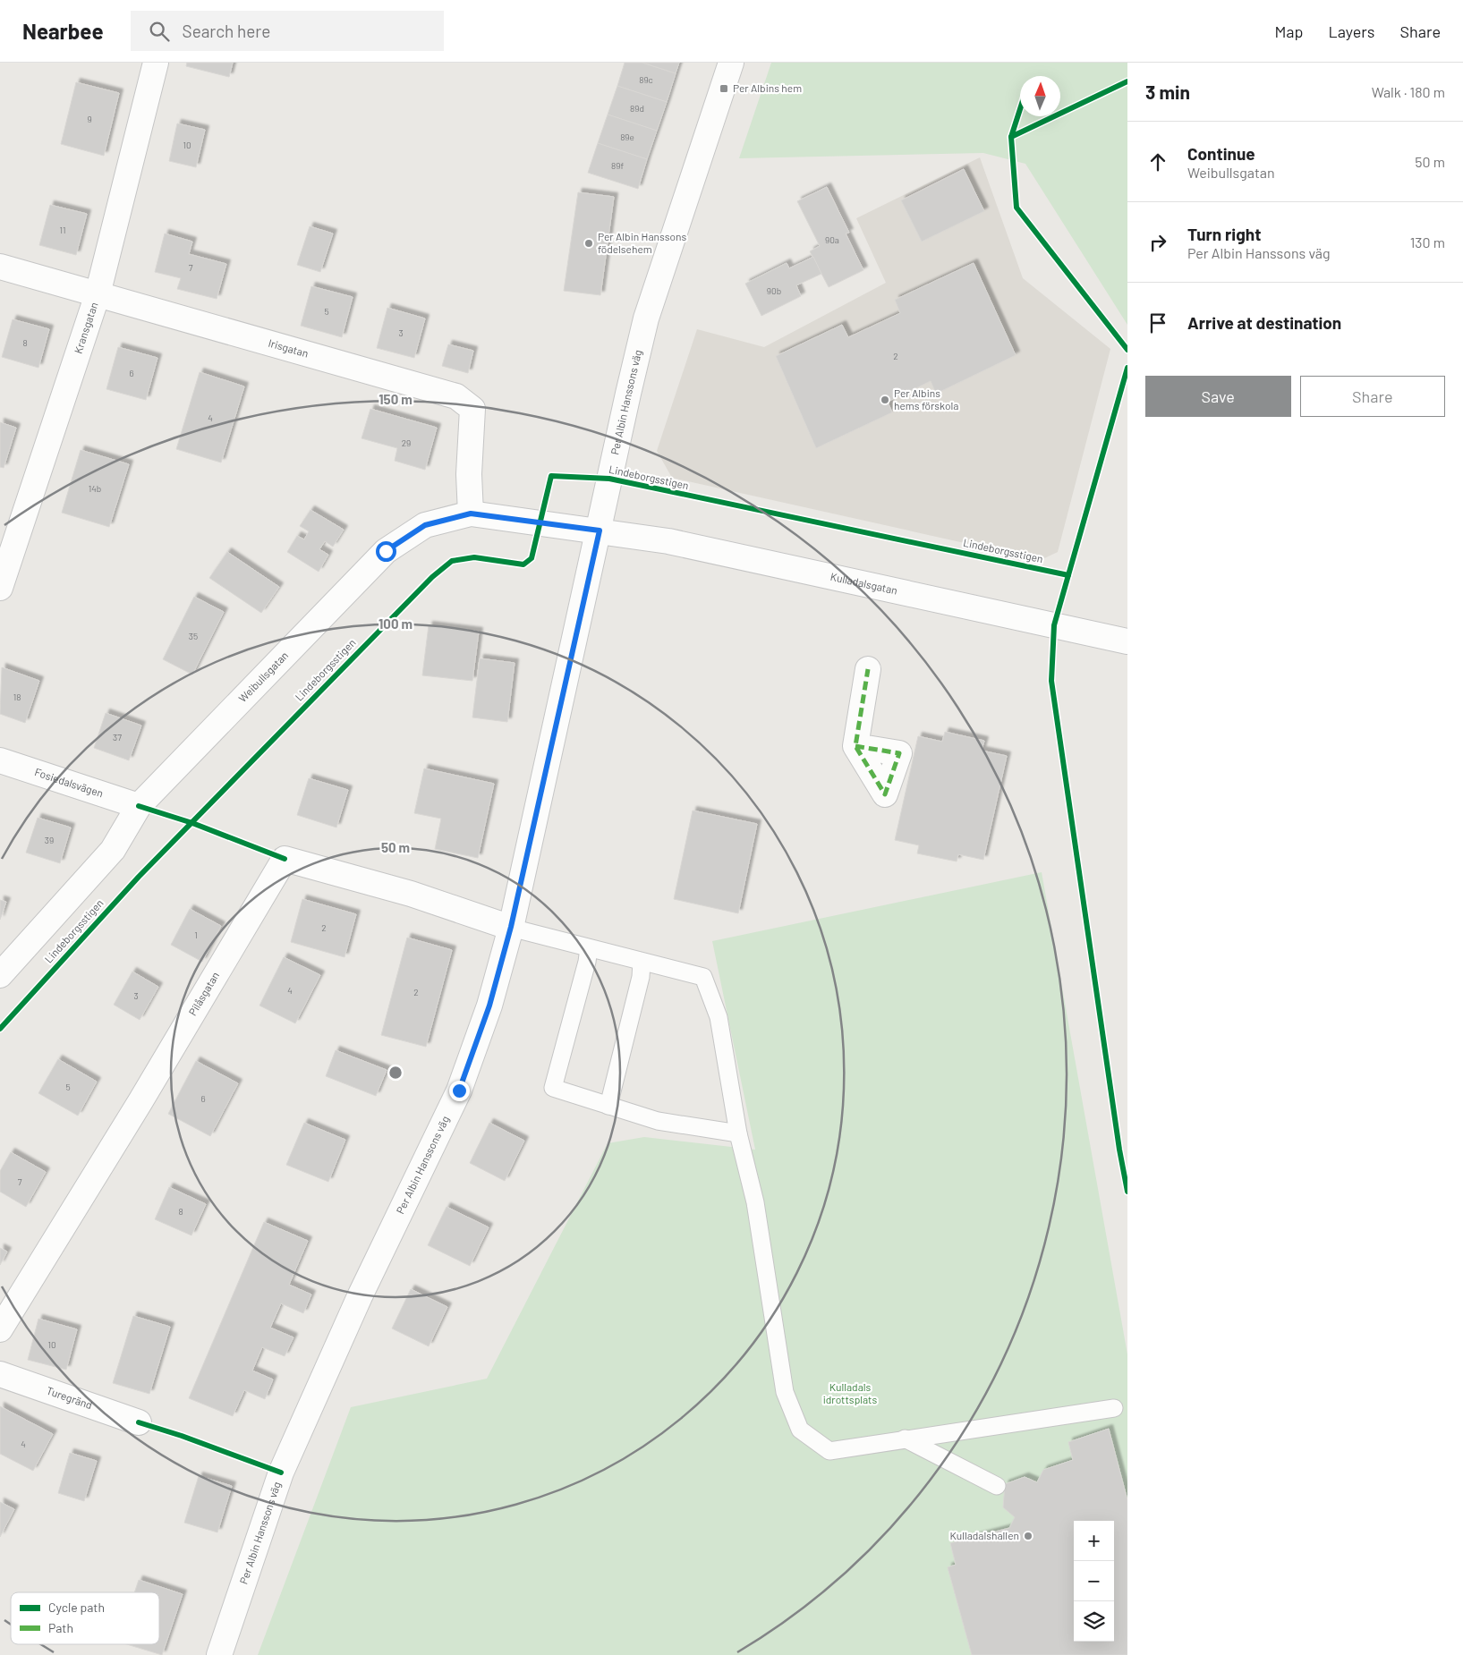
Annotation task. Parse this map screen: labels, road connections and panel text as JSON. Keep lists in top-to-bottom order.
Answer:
{
  "streets": {
    "street": [
      "Kransgatan",
      "Irisgatan",
      "Per Albin Hanssons väg",
      "Kulladalsgatan",
      "Weibullsgatan",
      "Fosiedalsvägen",
      "Pilåsgatan",
      "Turegränd"
    ],
    "cycle path": ["Lindeborgsstigen"]
  },
  "crossings": [
    ["Kransgatan", "Irisgatan"],
    ["Irisgatan", "Weibullsgatan"],
    ["Per Albin Hanssons väg", "Kulladalsgatan"],
    ["Per Albin Hanssons väg", "Weibullsgatan"],
    ["Per Albin Hanssons väg", "Pilåsgatan"],
    ["Kulladalsgatan", "Weibullsgatan"],
    ["Weibullsgatan", "Fosiedalsvägen"]
  ],
  "parks": ["Kulladals idrottsplats"],
  "places": {
    "transit": ["Per Albins hem"],
    "other": ["Per Albin Hanssons födelsehem", "Per Albins hems förskola", "Kulladalshallen"]
  },
  "house_numbers": [
    "89c",
    "89d",
    "9",
    "89e",
    "10",
    "89f",
    "11",
    "90a",
    "7",
    "90b",
    "5",
    "3",
    "8",
    "2",
    "6",
    "4",
    "29",
    "14b",
    "35",
    "18",
    "37",
    "39",
    "2",
    "1",
    "4",
    "2",
    "3",
    "5",
    "6",
    "7",
    "8",
    "10",
    "4"
  ],
  "legend": ["Cycle path", "Path"],
  "north": "top",
  "page": {
    "header": "Nearbee",
    "search": "Search here",
    "nav": ["Map", "Layers", "Share"],
    "heading": ["3 min", "Walk · 180 m"],
    "list": [
      ["Continue", "Weibullsgatan", "50 m"],
      ["Turn right", "Per Albin Hanssons väg", "130 m"],
      "Arrive at destination"
    ],
    "buttons": ["Save", "Share"],
    "map_buttons": ["+", "−"]
  },
  "rings": ["150 m", "100 m", "50 m"]
}
